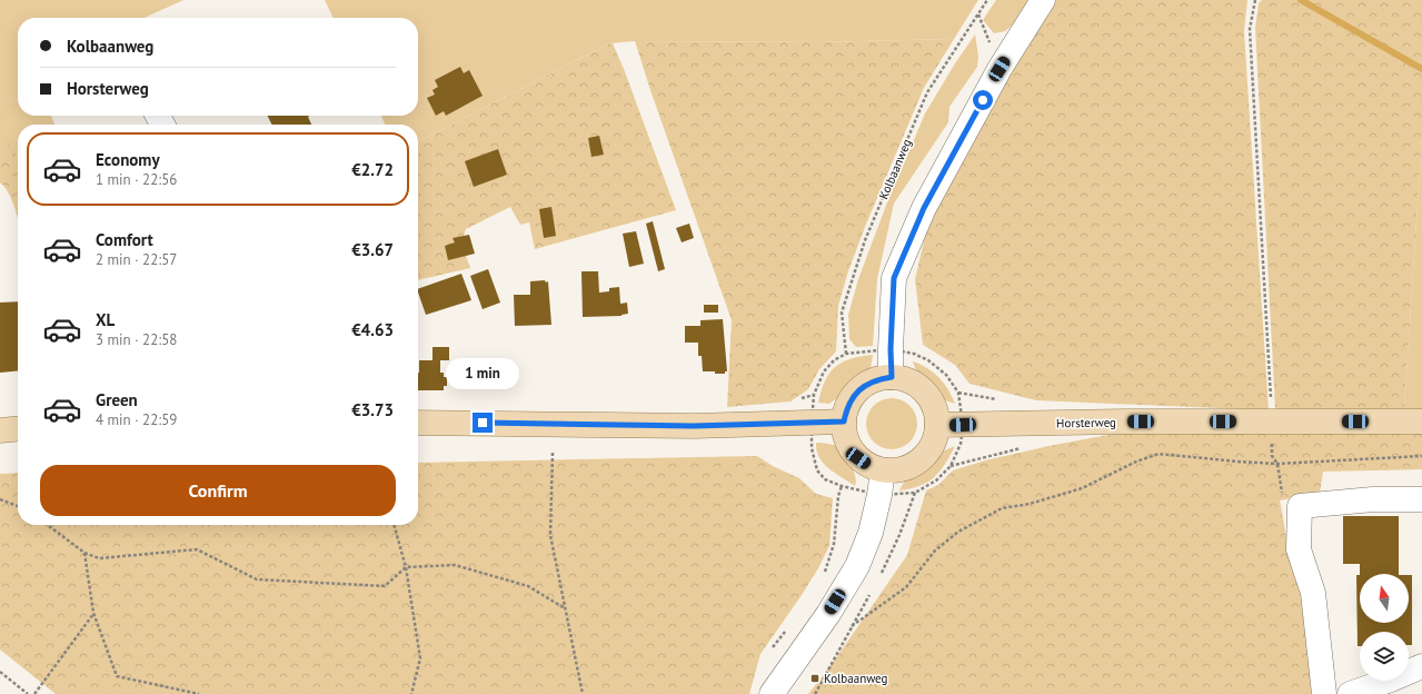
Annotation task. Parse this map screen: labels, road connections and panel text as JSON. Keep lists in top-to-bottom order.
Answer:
{
  "streets": {
    "main road": ["Horsterweg"],
    "path": ["Kolbaanweg"]
  },
  "places": {
    "transit": ["Kolbaanweg"]
  },
  "north": "top",
  "page": {
    "banner": ["Kolbaanweg", "Horsterweg"],
    "list": [
      {
        "name": "Economy",
        "note": "1 min · 22:56",
        "value": "€2.72"
      },
      {
        "name": "Comfort",
        "note": "2 min · 22:57",
        "value": "€3.67"
      },
      {
        "name": "XL",
        "note": "3 min · 22:58",
        "value": "€4.63"
      },
      {
        "name": "Green",
        "note": "4 min · 22:59",
        "value": "€3.73"
      }
    ],
    "bubble": "1 min",
    "buttons": "Confirm"
  }
}
